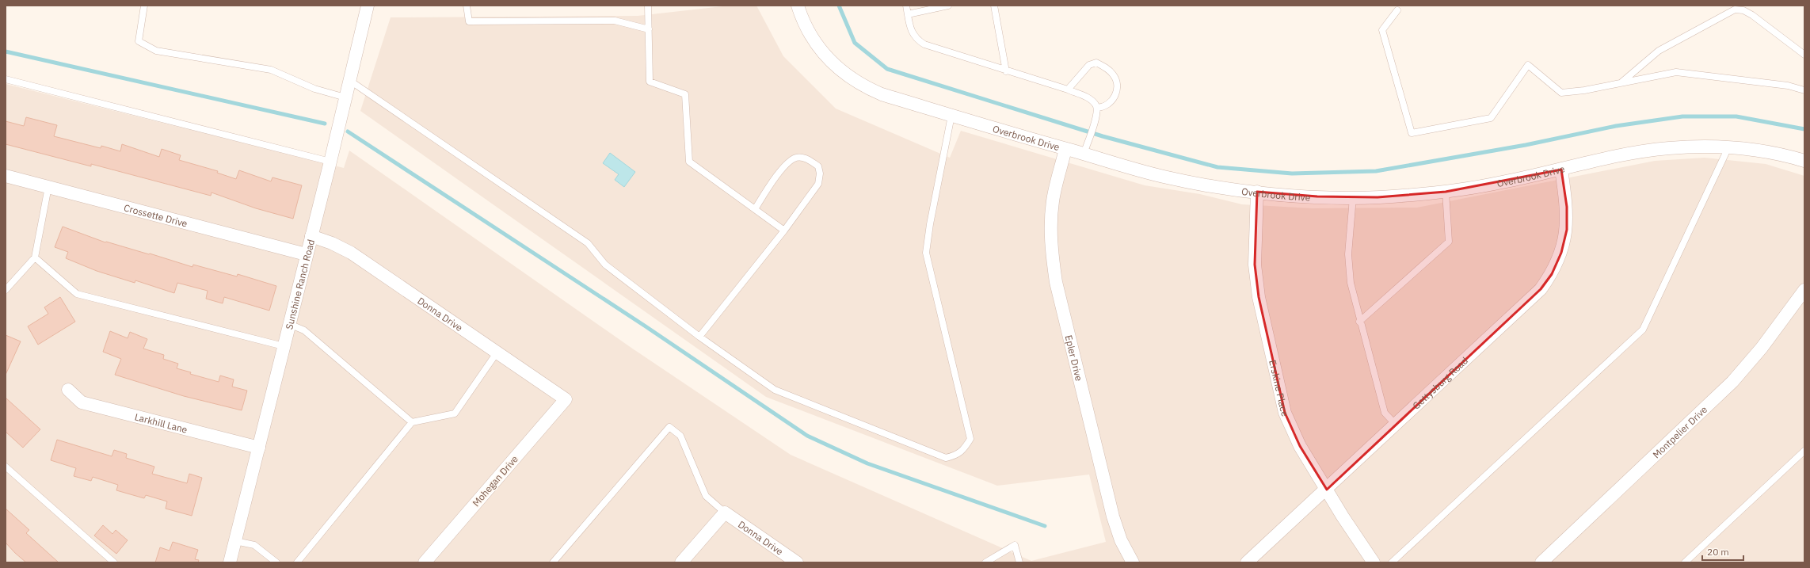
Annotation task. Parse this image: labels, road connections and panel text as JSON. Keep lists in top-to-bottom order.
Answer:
{
  "streets": {
    "street": [
      "Overbrook Drive",
      "Crossette Drive",
      "Sunshine Ranch Road",
      "Donna Drive",
      "Epler Drive",
      "Gettysburg Road",
      "Erskine Place",
      "Larkhill Lane",
      "Montpelier Drive",
      "Mohegan Drive"
    ]
  },
  "crossings": [
    ["Overbrook Drive", "Epler Drive"],
    ["Overbrook Drive", "Gettysburg Road"],
    ["Overbrook Drive", "Erskine Place"],
    ["Crossette Drive", "Sunshine Ranch Road"],
    ["Sunshine Ranch Road", "Donna Drive"],
    ["Sunshine Ranch Road", "Larkhill Lane"],
    ["Donna Drive", "Mohegan Drive"],
    ["Gettysburg Road", "Erskine Place"]
  ],
  "scale_bar": "20 m"
}
